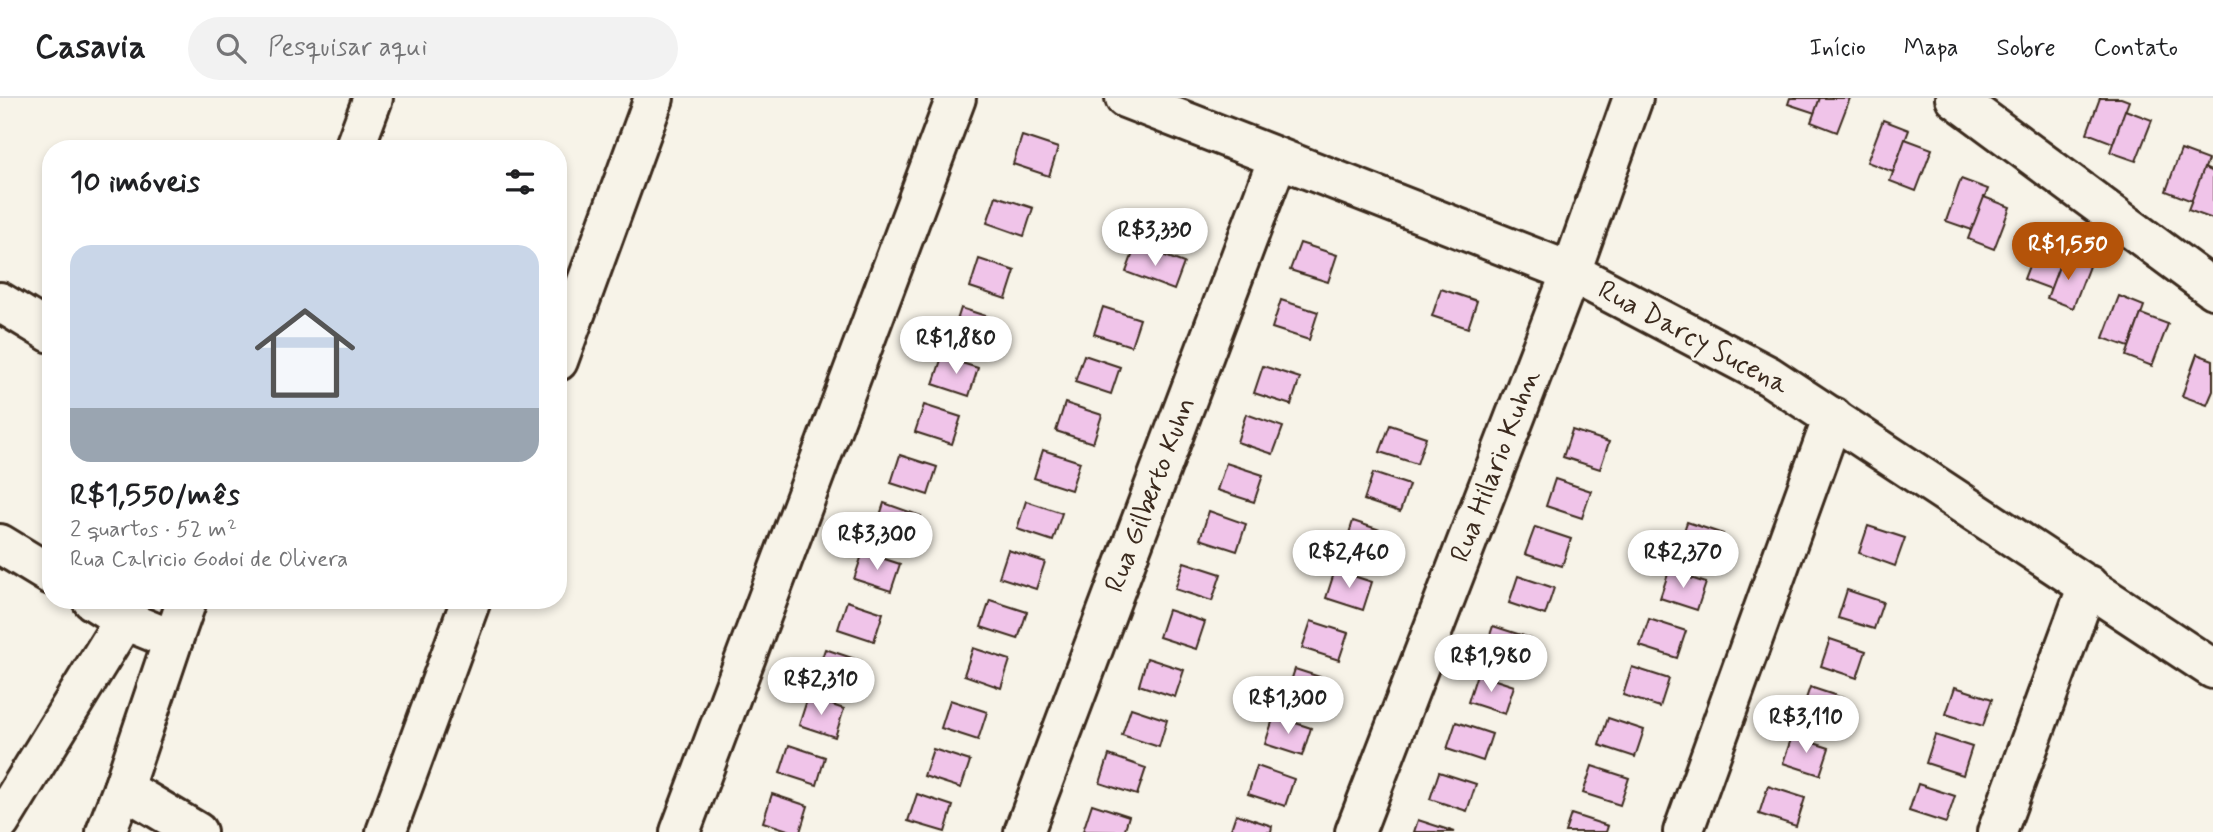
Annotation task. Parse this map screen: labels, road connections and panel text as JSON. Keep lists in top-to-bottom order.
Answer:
{
  "streets": {
    "street": ["Rua Darcy Sucena", "Rua Hilario Kuhn", "Rua Gilberto Kuhn"]
  },
  "crossings": [
    ["Rua Darcy Sucena", "Rua Hilario Kuhn"],
    ["Rua Darcy Sucena", "Rua Gilberto Kuhn"]
  ],
  "page": {
    "header": "Casavia",
    "search": "Pesquisar aqui",
    "nav": [
      "Início",
      "Mapa",
      "Sobre",
      "Contato"
    ],
    "heading": "10 imóveis",
    "price": [
      "R$3,330",
      "R$1,550",
      "R$1,880",
      "R$3,300",
      "R$2,460",
      "R$2,370",
      "R$1,980",
      "R$2,310",
      "R$1,300",
      "R$3,110"
    ],
    "list": [
      {
        "name": "R$1,550/mês",
        "note": "2 quartos · 52 m² · Rua Calricio Godoi de Olivera"
      }
    ]
  }
}
